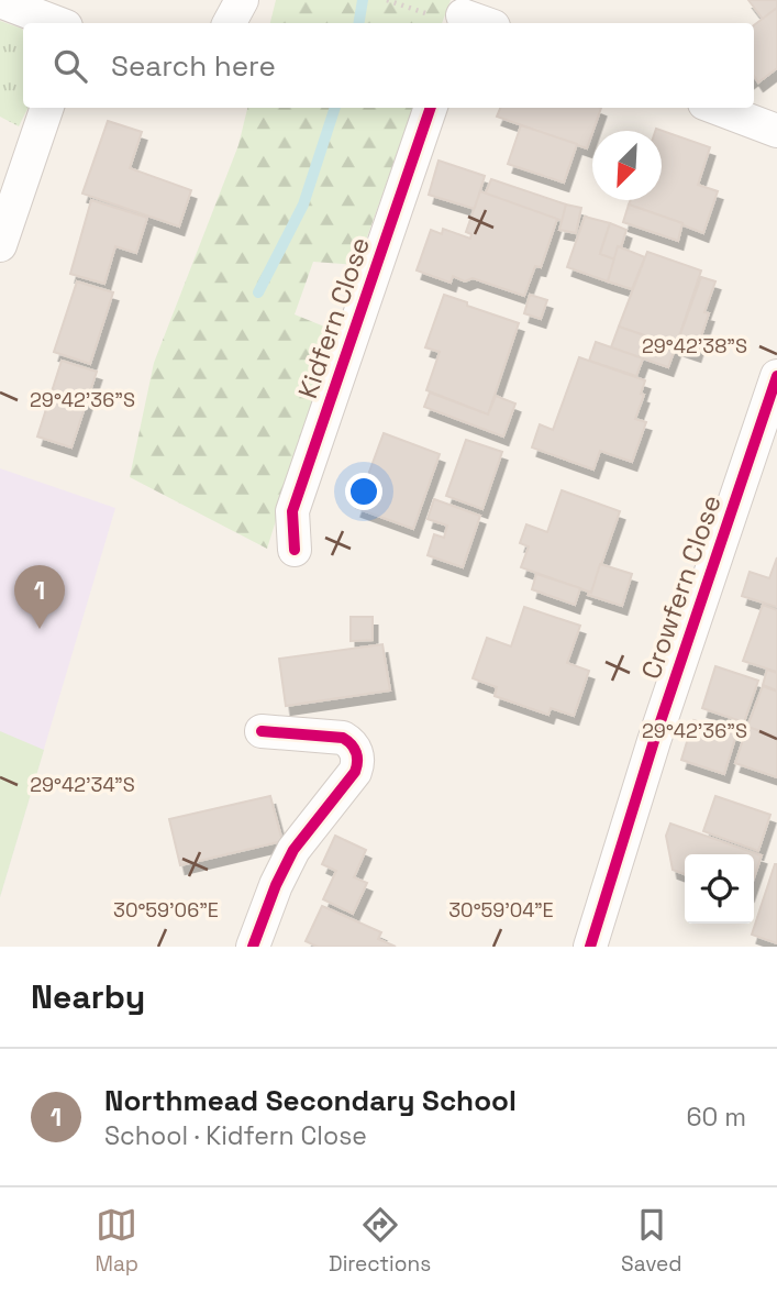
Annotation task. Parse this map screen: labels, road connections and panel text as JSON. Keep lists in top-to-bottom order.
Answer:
{
  "streets": {
    "street": ["Kidfern Close", "Crowfern Close"]
  },
  "north": "bottom left",
  "page": {
    "search": "Search here",
    "pins": "1",
    "heading": "Nearby",
    "list": [
      {
        "mark": "1",
        "name": "Northmead Secondary School",
        "note": "School · Kidfern Close",
        "value": "60 m"
      }
    ],
    "nav": ["Map", "Directions", "Saved"]
  },
  "coordinates": [
    "29°42'38\"S",
    "29°42'36\"S",
    "29°42'34\"S",
    "30°59'06\"E",
    "30°59'04\"E"
  ]
}
